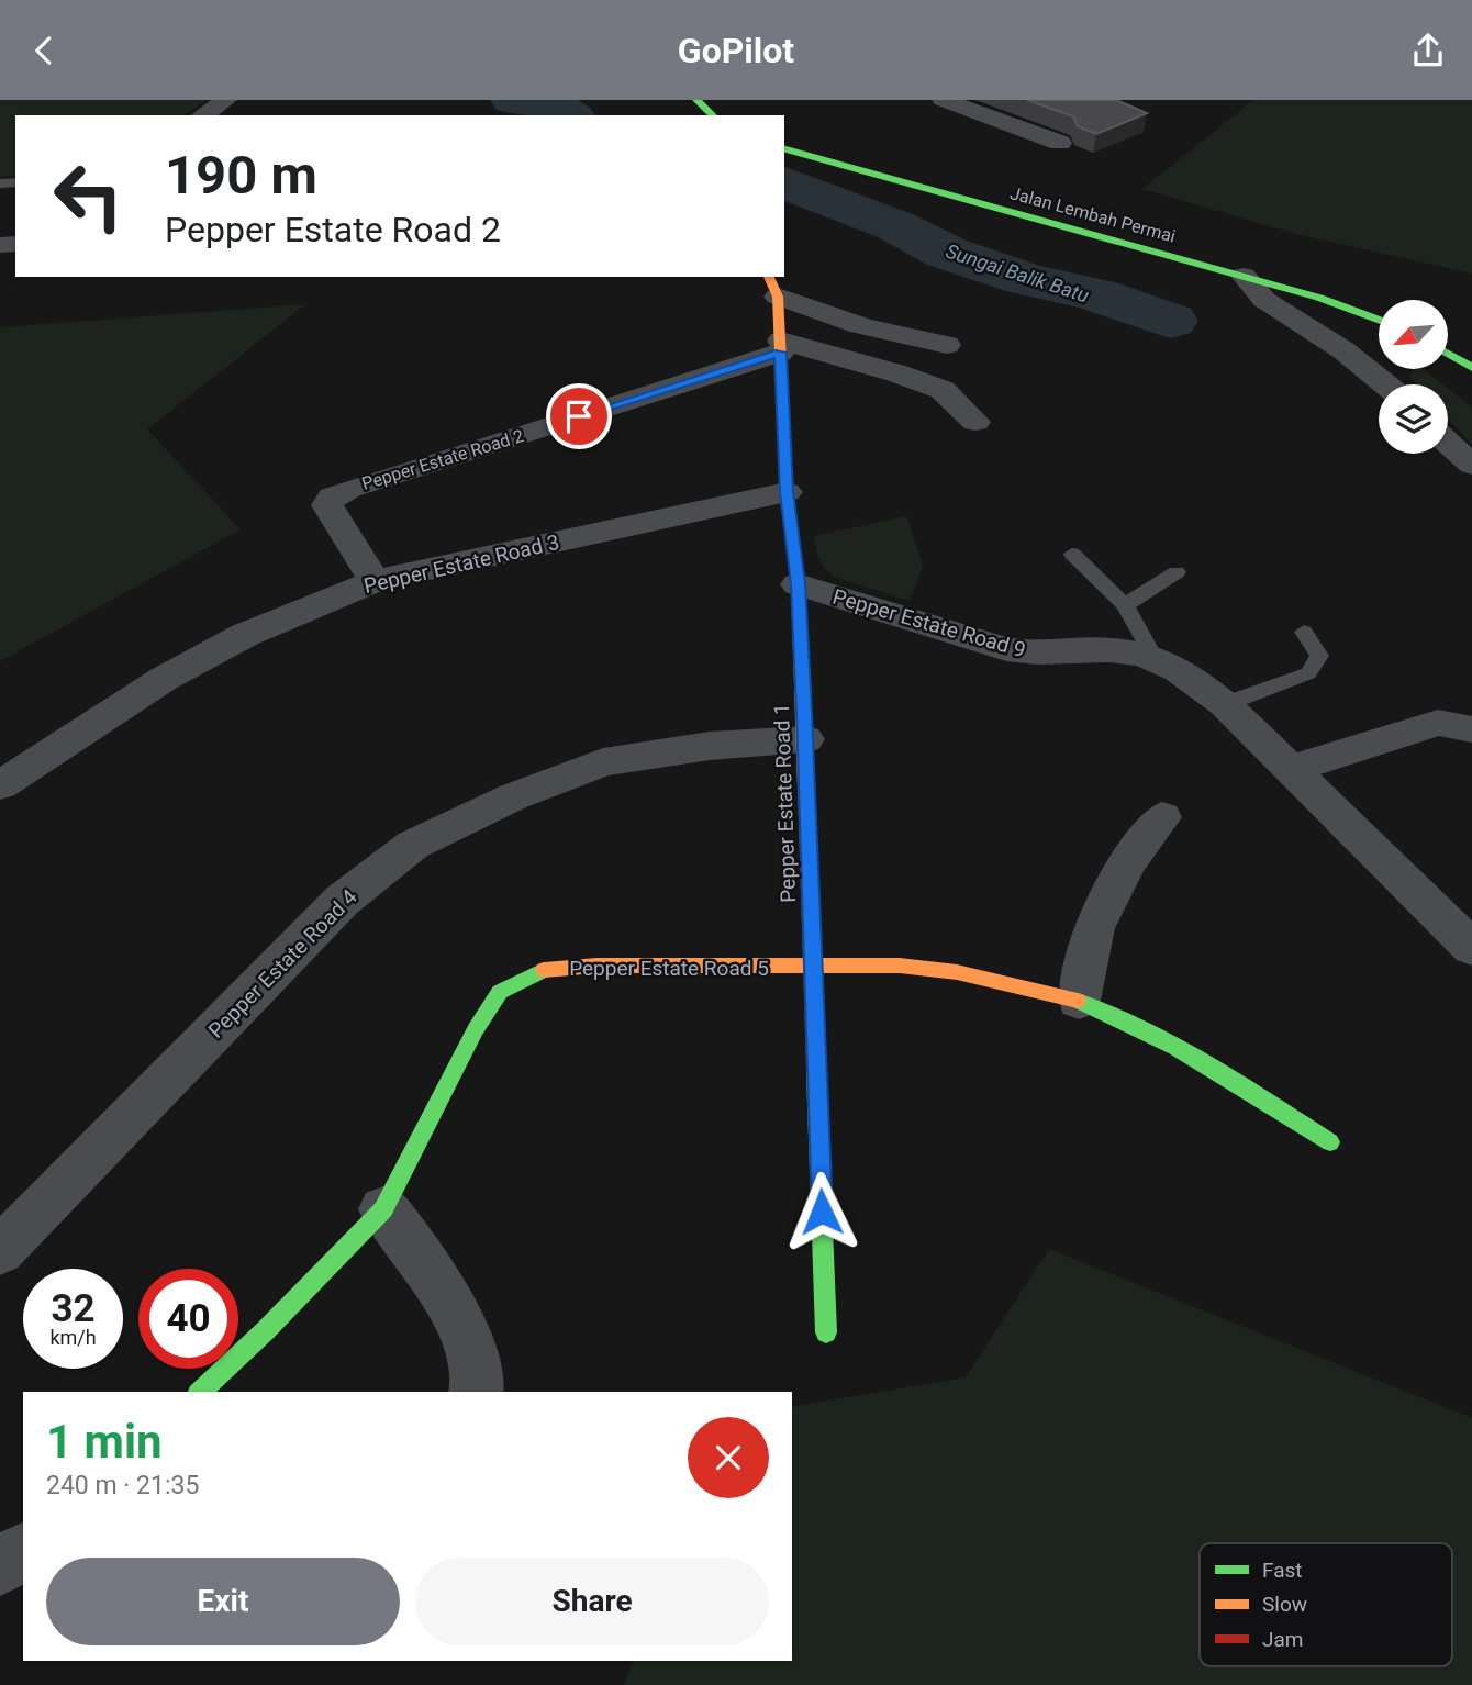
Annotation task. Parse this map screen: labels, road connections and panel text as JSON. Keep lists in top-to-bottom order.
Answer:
{
  "streets": {
    "street": [
      "Jalan Lembah Permai",
      "Pepper Estate Road 2",
      "Pepper Estate Road 3",
      "Pepper Estate Road 9",
      "Pepper Estate Road 1",
      "Pepper Estate Road 4",
      "Pepper Estate Road 5"
    ]
  },
  "crossings": [
    ["Pepper Estate Road 2", "Pepper Estate Road 3"],
    ["Pepper Estate Road 2", "Pepper Estate Road 1"],
    ["Pepper Estate Road 3", "Pepper Estate Road 1"],
    ["Pepper Estate Road 9", "Pepper Estate Road 1"],
    ["Pepper Estate Road 1", "Pepper Estate Road 4"],
    ["Pepper Estate Road 1", "Pepper Estate Road 5"]
  ],
  "water": ["Sungai Balik Batu"],
  "legend": ["Fast", "Slow", "Jam"],
  "north": "bottom left",
  "page": {
    "header": "GoPilot",
    "turn": ["190 m", "Pepper Estate Road 2"],
    "speed": "32 km/h",
    "limit": "40",
    "heading": ["1 min", "240 m · 21:35"],
    "buttons": ["Exit", "Share"]
  }
}
